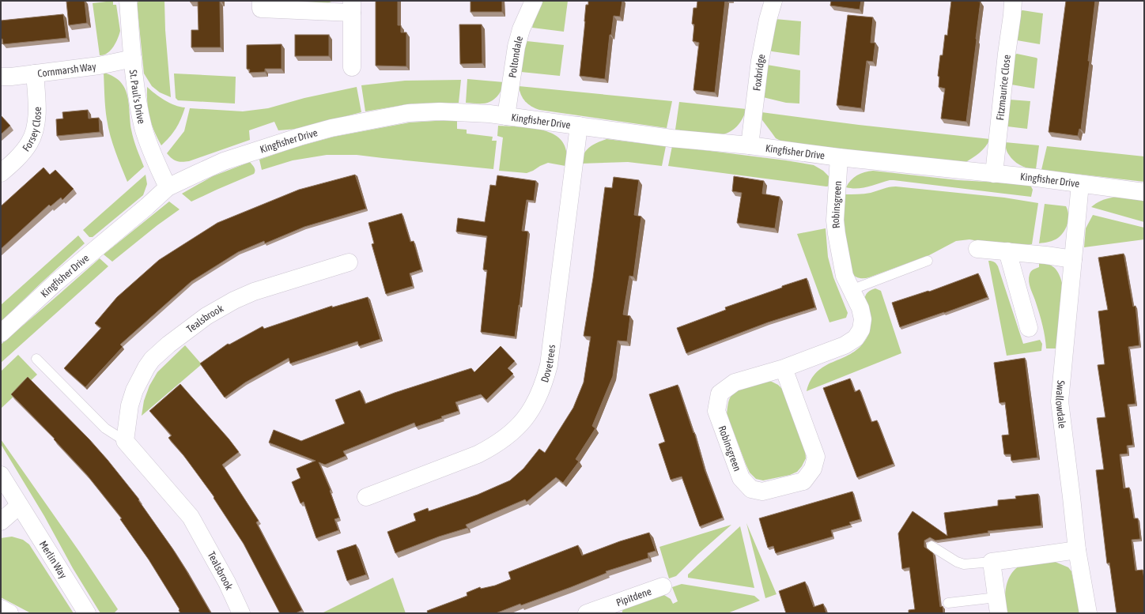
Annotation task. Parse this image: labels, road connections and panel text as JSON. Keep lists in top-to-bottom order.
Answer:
{
  "streets": {
    "street": [
      "Poltondale",
      "Cornmarsh Way",
      "Foxbridge",
      "Fitzmaurice Close",
      "St. Paul's Drive",
      "Kingfisher Drive",
      "Forsey Close",
      "Robinsgreen",
      "Tealsbrook",
      "Dovetrees",
      "Swallowdale",
      "Merlin Way",
      "Pipitdene"
    ]
  },
  "crossings": [
    ["Poltondale", "Kingfisher Drive"],
    ["Cornmarsh Way", "St. Paul's Drive"],
    ["Cornmarsh Way", "Forsey Close"],
    ["Foxbridge", "Kingfisher Drive"],
    ["Fitzmaurice Close", "Kingfisher Drive"],
    ["St. Paul's Drive", "Kingfisher Drive"],
    ["Kingfisher Drive", "Robinsgreen"],
    ["Kingfisher Drive", "Dovetrees"],
    ["Kingfisher Drive", "Swallowdale"]
  ]
}
